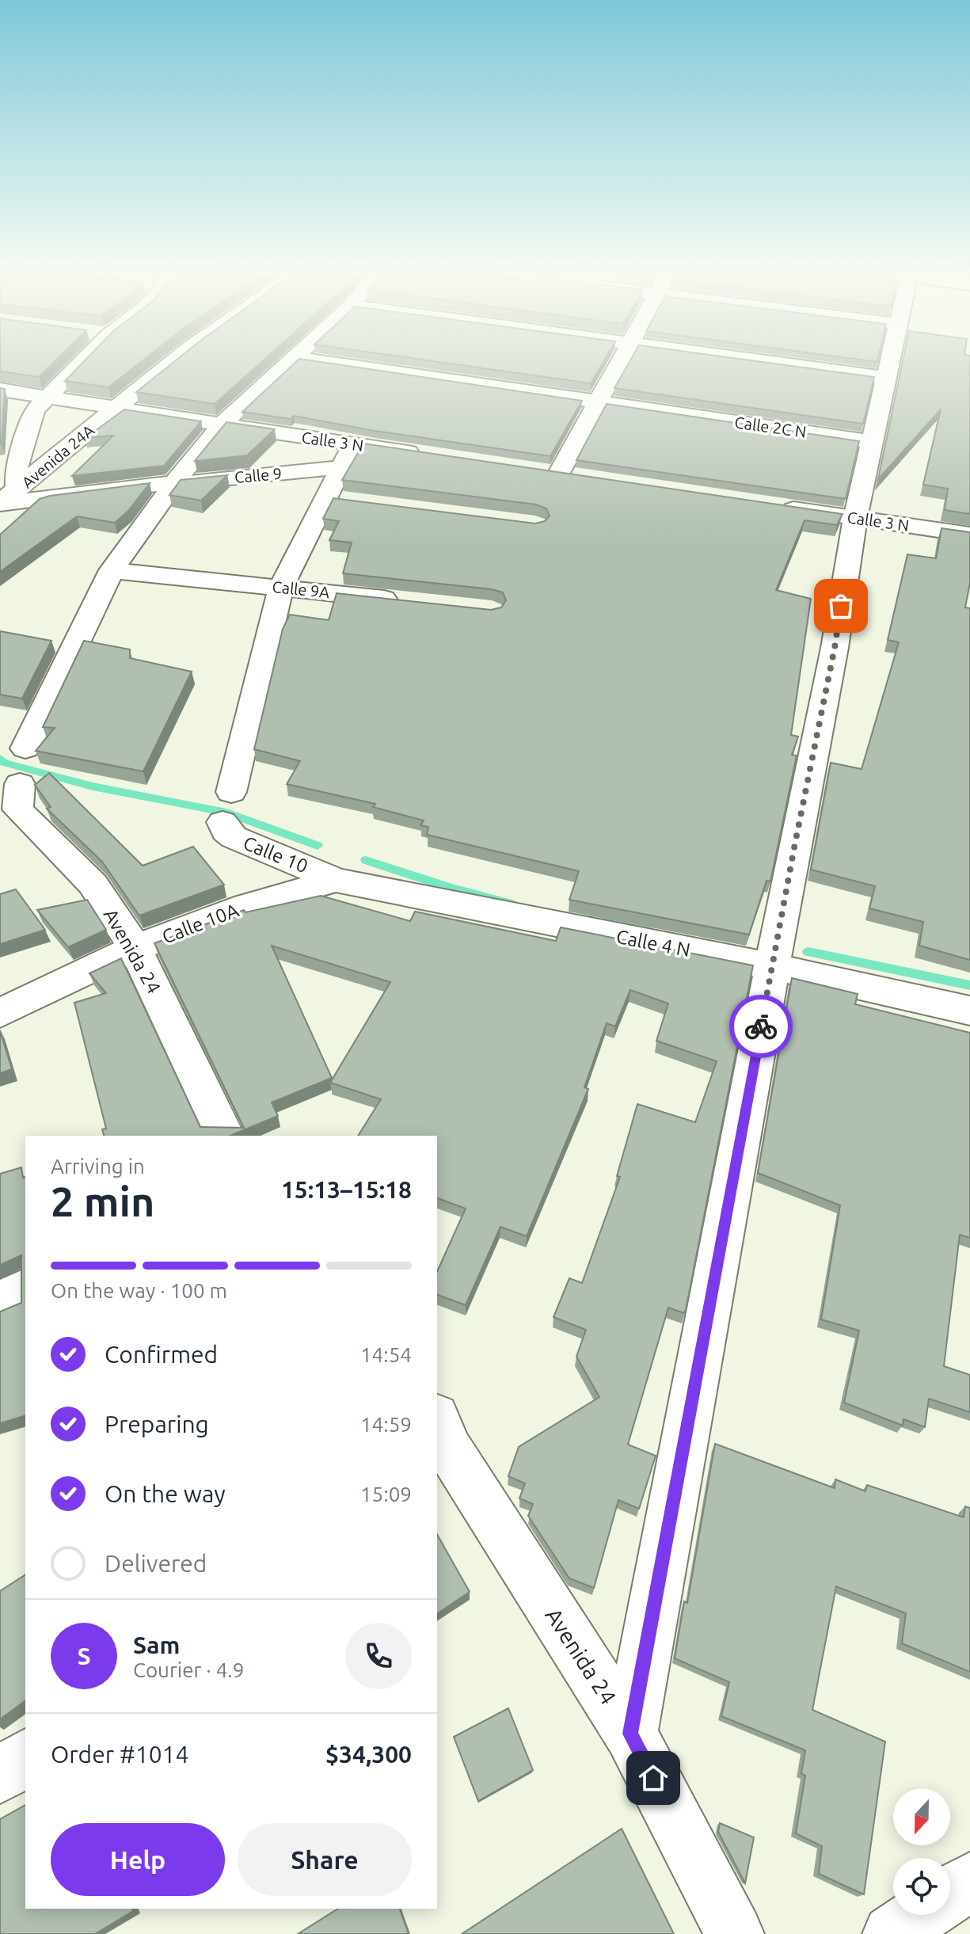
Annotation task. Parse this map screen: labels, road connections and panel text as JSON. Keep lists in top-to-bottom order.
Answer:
{
  "streets": {
    "street": [
      "Calle 2C N",
      "Calle 3 N",
      "Avenida 24A",
      "Calle 9",
      "Calle 9A",
      "Calle 10",
      "Calle 10A",
      "Calle 4 N",
      "Avenida 24"
    ]
  },
  "crossings": [
    ["Calle 3 N", "Avenida 24A"],
    ["Calle 3 N", "Calle 9"],
    ["Avenida 24A", "Calle 9"],
    ["Calle 9A", "Calle 10"],
    ["Calle 10", "Calle 10A"],
    ["Calle 10", "Calle 4 N"],
    ["Calle 10A", "Calle 4 N"],
    ["Calle 10A", "Avenida 24"]
  ],
  "north": "bottom",
  "page": {
    "heading": ["2 min", "Arriving in", "15:13–15:18"],
    "panel": [
      "Sam",
      "Courier · 4.9",
      "Order #1014",
      "$34,300"
    ],
    "bar": "On the way · 100 m",
    "list": [
      ["Confirmed", "14:54"],
      ["Preparing", "14:59"],
      ["On the way", "15:09"],
      "Delivered"
    ],
    "round": "S",
    "buttons": ["Help", "Share"]
  }
}
